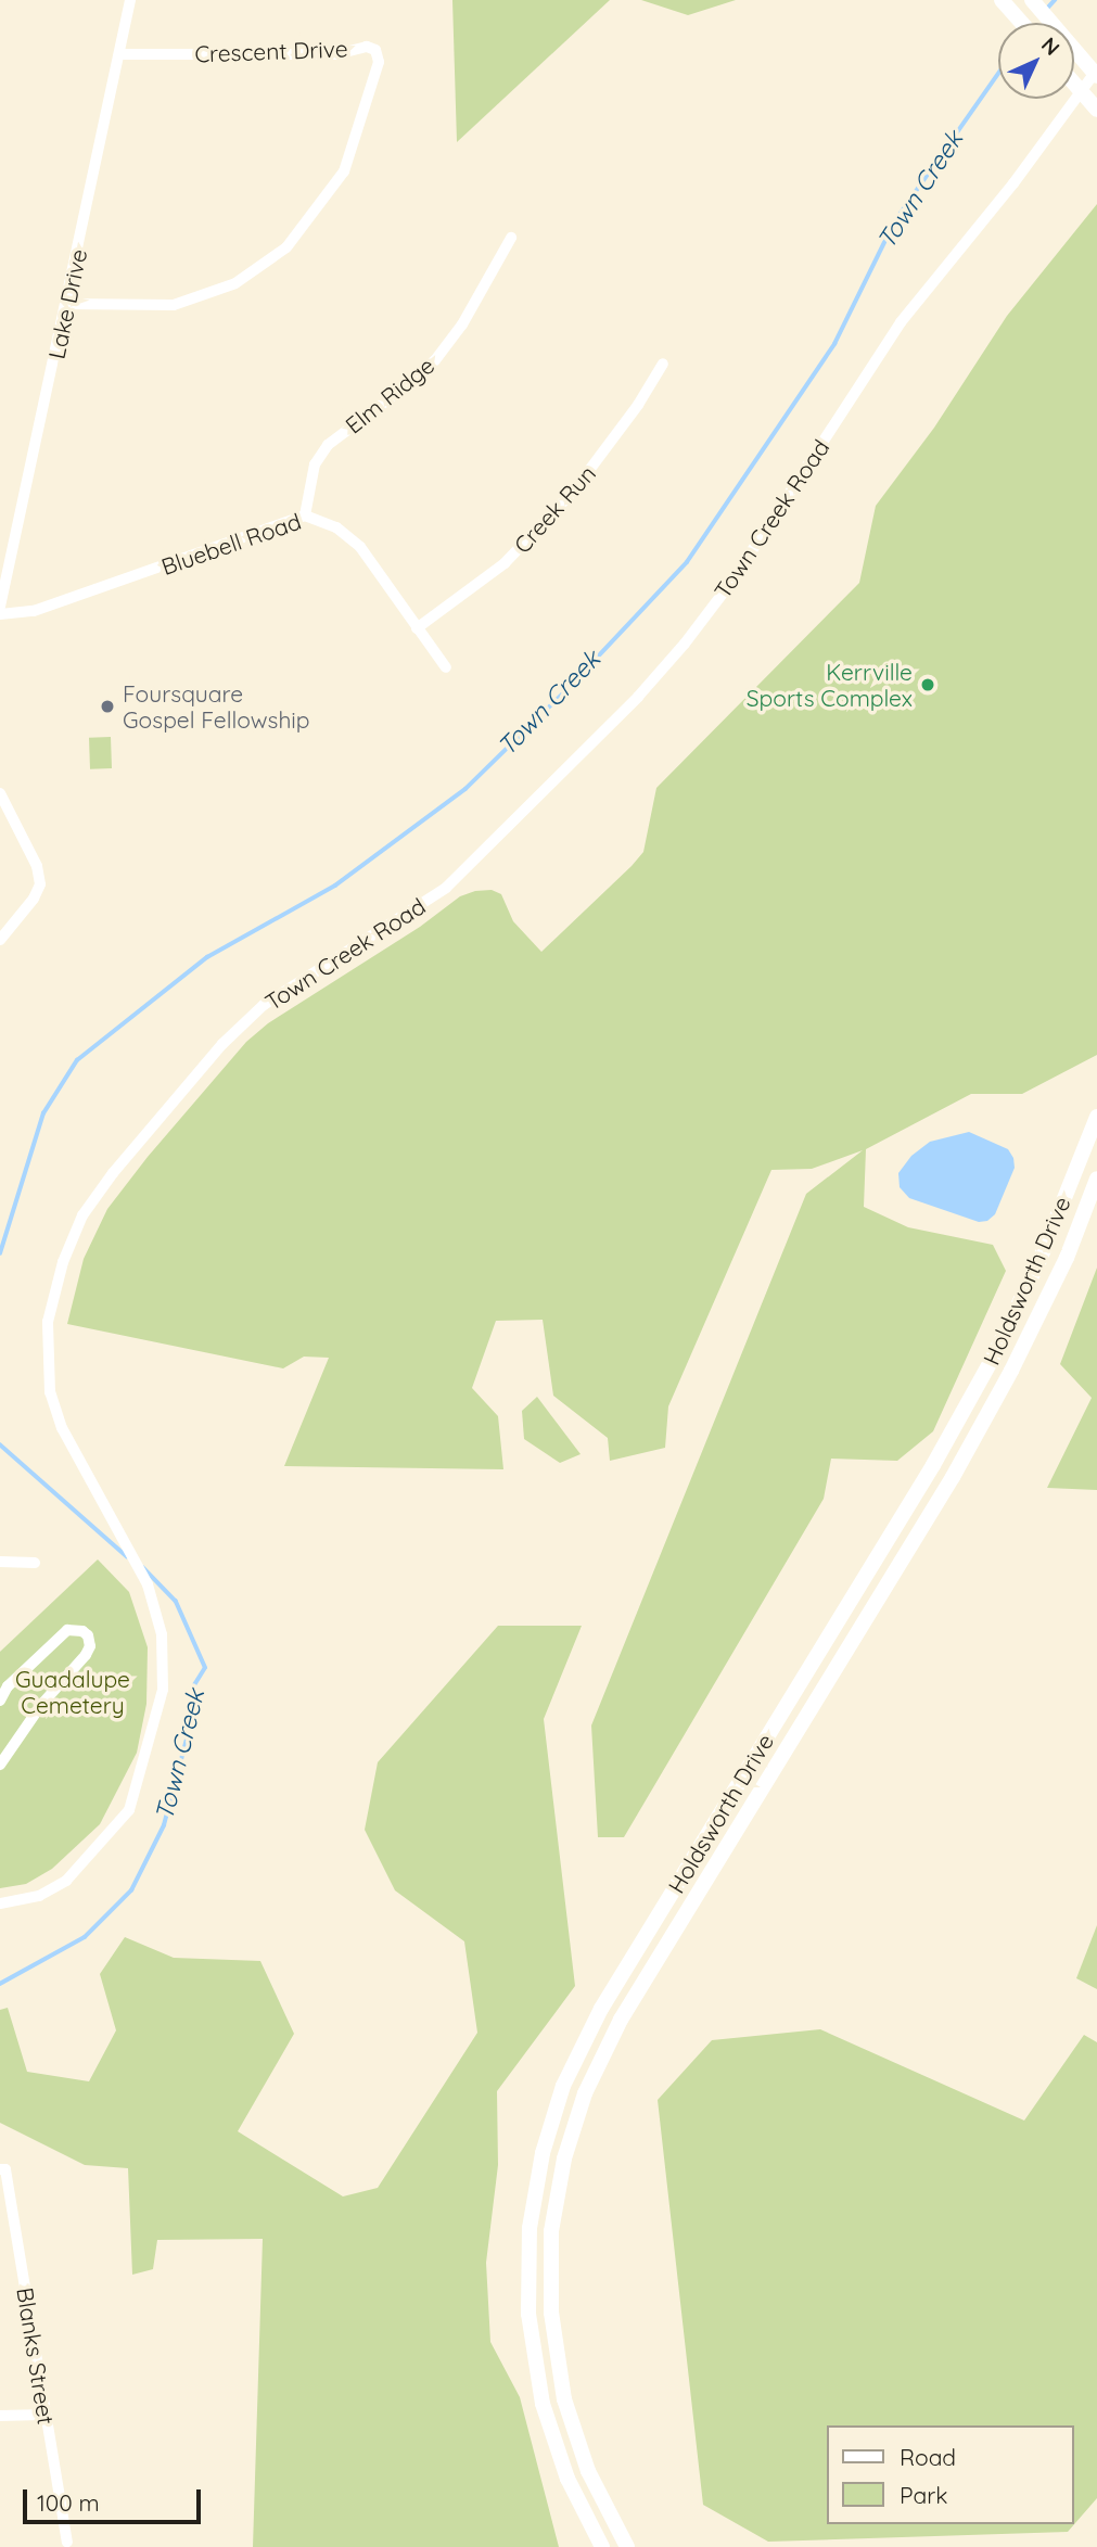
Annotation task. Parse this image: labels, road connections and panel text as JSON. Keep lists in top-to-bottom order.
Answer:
{
  "streets": {
    "main road": ["Holdsworth Drive"],
    "street": [
      "Crescent Drive",
      "Lake Drive",
      "Elm Ridge",
      "Creek Run",
      "Town Creek Road",
      "Bluebell Road",
      "Blanks Street"
    ]
  },
  "crossings": [
    ["Crescent Drive", "Lake Drive"],
    ["Elm Ridge", "Bluebell Road"],
    ["Creek Run", "Bluebell Road"]
  ],
  "water": ["Town Creek"],
  "parks": ["Guadalupe Cemetery"],
  "places": ["Kerrville Sports Complex", "Foursquare Gospel Fellowship"],
  "legend": ["Road", "Park"],
  "scale_bar": "100 m",
  "north": "top right"
}
